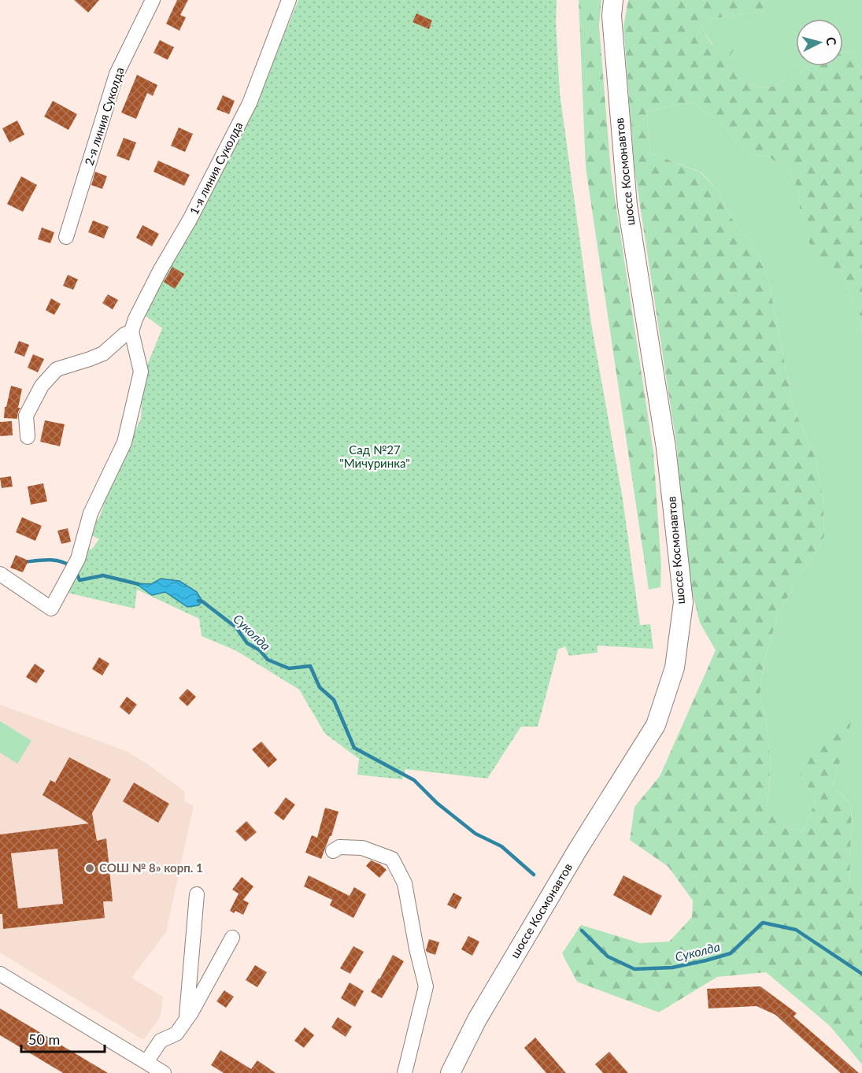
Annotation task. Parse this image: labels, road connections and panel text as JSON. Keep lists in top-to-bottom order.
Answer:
{
  "streets": {
    "main road": ["шоссе Космонавтов"],
    "street": ["2-я линия Суколда", "1-я линия Суколда"]
  },
  "water": ["Суколда"],
  "parks": ["Сад №27 \"Мичуринка\""],
  "places": ["СОШ № 8» корп. 1"],
  "scale_bar": "50 m",
  "north": "right"
}
